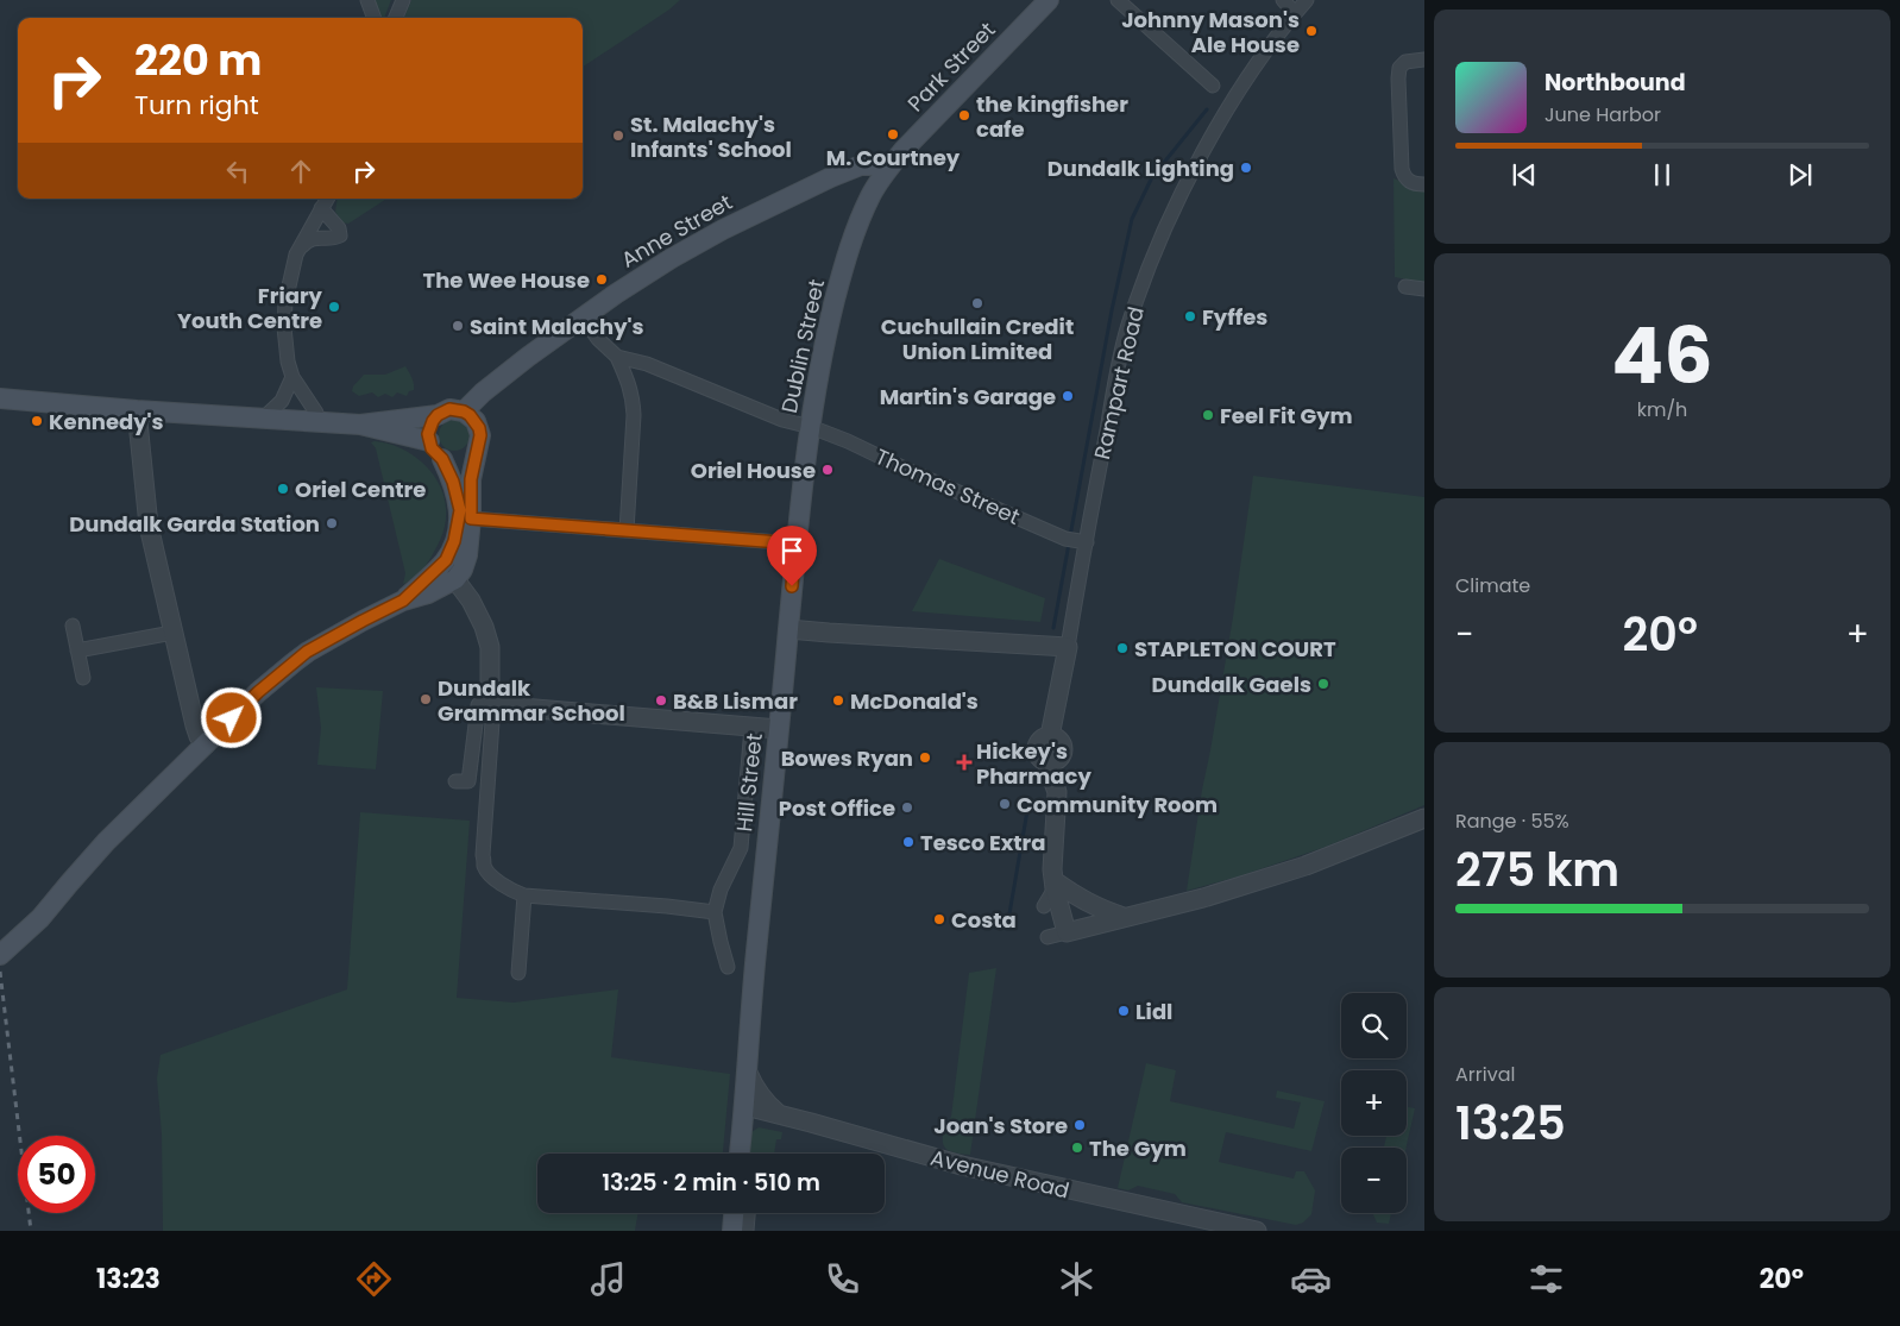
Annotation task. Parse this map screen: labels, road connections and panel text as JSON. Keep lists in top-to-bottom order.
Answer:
{
  "streets": {
    "main road": [
      "Park Street",
      "Anne Street",
      "Dublin Street",
      "Hill Street"
    ],
    "street": ["Rampart Road", "Thomas Street", "Avenue Road"]
  },
  "crossings": [
    ["Park Street", "Anne Street"],
    ["Park Street", "Dublin Street"],
    ["Anne Street", "Dublin Street"],
    ["Dublin Street", "Thomas Street"],
    ["Dublin Street", "Hill Street"],
    ["Rampart Road", "Thomas Street"]
  ],
  "places": {
    "other": [
      "Johnny Mason's Ale House",
      "the kingfisher cafe",
      "M. Courtney",
      "St. Malachy's Infants' School",
      "Dundalk Lighting",
      "The Wee House",
      "Cuchullain Credit Union Limited",
      "Friary Youth Centre",
      "Fyffes",
      "Saint Malachy's",
      "Martin's Garage",
      "Feel Fit Gym",
      "Kennedy's",
      "Oriel House",
      "Oriel Centre",
      "Dundalk Garda Station",
      "STAPLETON COURT",
      "Dundalk Gaels",
      "Dundalk Grammar School",
      "B&B Lismar",
      "McDonald's",
      "Bowes Ryan",
      "Community Room",
      "Post Office",
      "Tesco Extra",
      "Costa",
      "Lidl",
      "Joan's Store",
      "The Gym"
    ],
    "health": ["Hickey's Pharmacy"]
  },
  "page": {
    "turn": ["220 m", "Turn right"],
    "song": ["Northbound", "June Harbor"],
    "tile": [
      ["46", "km/h"],
      "Climate",
      ["Range · 55%", "275 km"],
      ["Arrival", "13:25"]
    ],
    "heat": ["−", "20°", "+"],
    "map_buttons": ["+", "−"],
    "limit": "50",
    "trip": "13:25 · 2 min · 510 m",
    "tabs": ["13:23", "20°"]
  }
}
